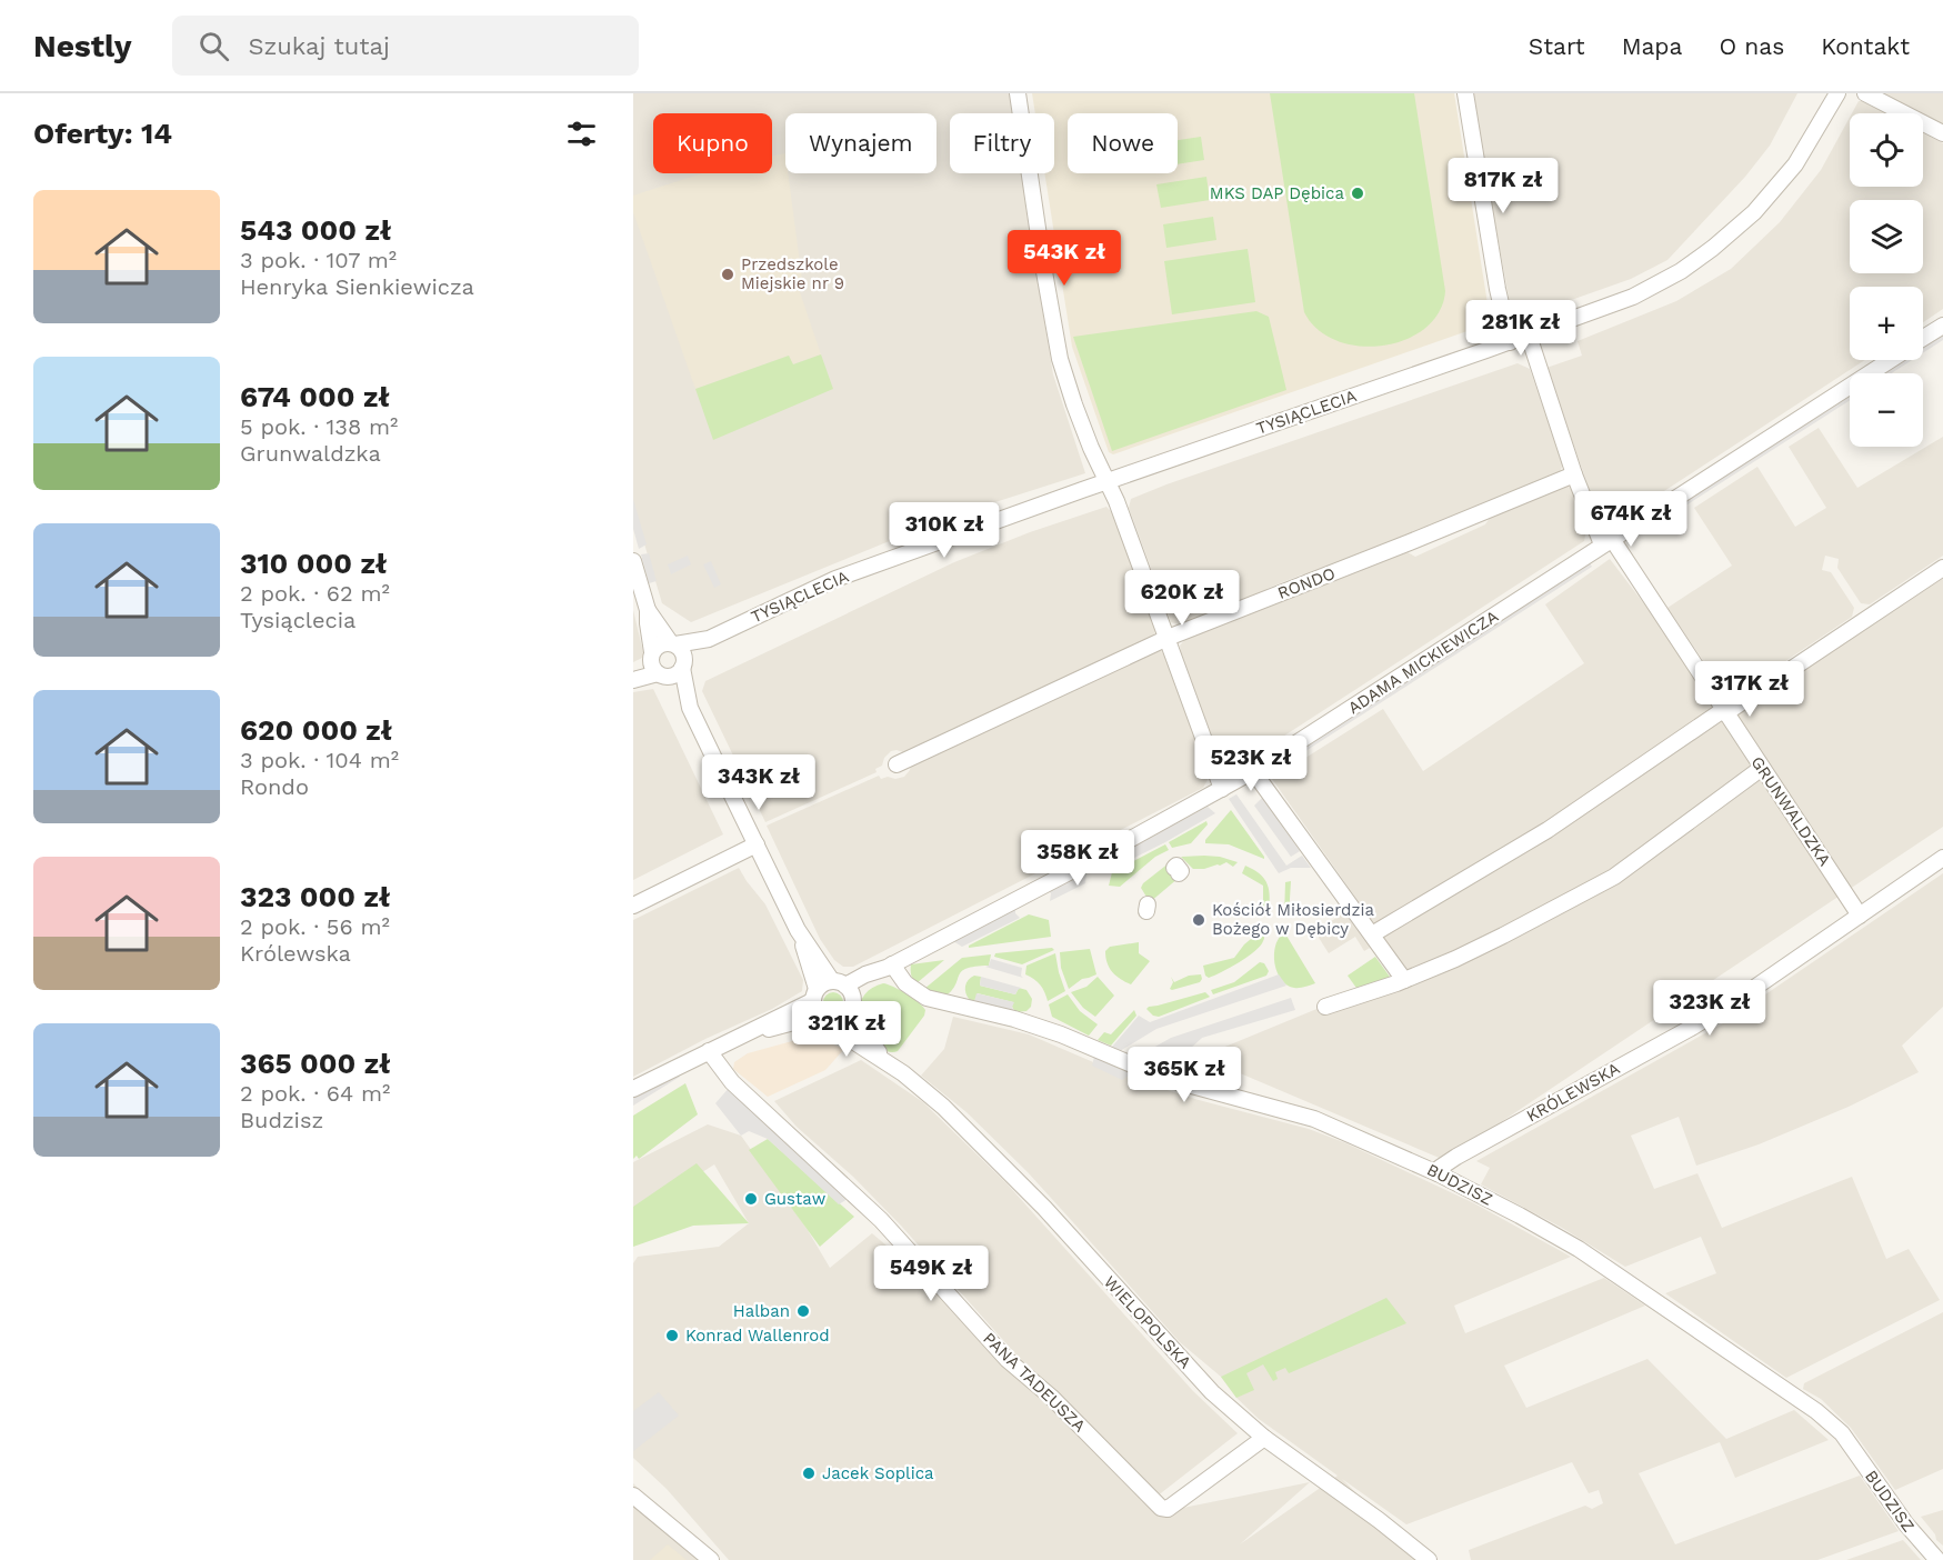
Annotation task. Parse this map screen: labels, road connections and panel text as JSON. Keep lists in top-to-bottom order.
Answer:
{
  "streets": {
    "street": [
      "TYSIĄCLECIA",
      "RONDO",
      "ADAMA MICKIEWICZA",
      "GRUNWALDZKA",
      "KRÓLEWSKA",
      "BUDZISZ",
      "WIELOPOLSKA",
      "PANA TADEUSZA"
    ]
  },
  "crossings": [
    ["TYSIĄCLECIA", "GRUNWALDZKA"],
    ["RONDO", "GRUNWALDZKA"],
    ["ADAMA MICKIEWICZA", "GRUNWALDZKA"],
    ["ADAMA MICKIEWICZA", "BUDZISZ"],
    ["ADAMA MICKIEWICZA", "WIELOPOLSKA"],
    ["GRUNWALDZKA", "KRÓLEWSKA"],
    ["KRÓLEWSKA", "BUDZISZ"],
    ["WIELOPOLSKA", "PANA TADEUSZA"]
  ],
  "places": [
    "MKS DAP Dębica",
    "Przedszkole Miejskie nr 9",
    "Kościół Miłosierdzia Bożego w Dębicy",
    "Gustaw",
    "Halban",
    "Konrad Wallenrod",
    "Jacek Soplica"
  ],
  "page": {
    "header": "Nestly",
    "search": "Szukaj tutaj",
    "nav": [
      "Start",
      "Mapa",
      "O nas",
      "Kontakt"
    ],
    "heading": "Oferty: 14",
    "map_buttons": ["+", "−"],
    "chip": [
      "Kupno",
      "Wynajem",
      "Filtry",
      "Nowe"
    ],
    "price": [
      "817K zł",
      "543K zł",
      "281K zł",
      "674K zł",
      "310K zł",
      "620K zł",
      "317K zł",
      "523K zł",
      "343K zł",
      "358K zł",
      "323K zł",
      "321K zł",
      "365K zł",
      "549K zł"
    ],
    "list": [
      {
        "name": "543 000 zł",
        "note": "3 pok. · 107 m² · Henryka Sienkiewicza"
      },
      {
        "name": "674 000 zł",
        "note": "5 pok. · 138 m² · Grunwaldzka"
      },
      {
        "name": "310 000 zł",
        "note": "2 pok. · 62 m² · Tysiąclecia"
      },
      {
        "name": "620 000 zł",
        "note": "3 pok. · 104 m² · Rondo"
      },
      {
        "name": "323 000 zł",
        "note": "2 pok. · 56 m² · Królewska"
      },
      {
        "name": "365 000 zł",
        "note": "2 pok. · 64 m² · Budzisz"
      }
    ]
  }
}
